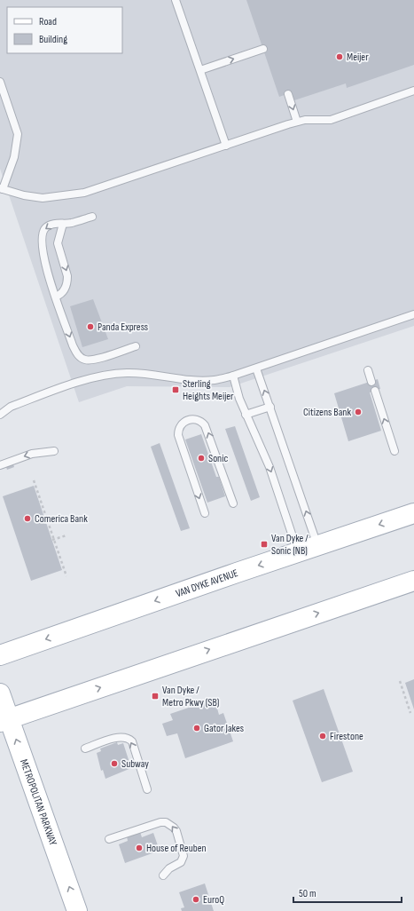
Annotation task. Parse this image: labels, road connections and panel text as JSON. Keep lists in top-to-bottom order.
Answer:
{
  "streets": {
    "main road": ["VAN DYKE AVENUE", "METROPOLITAN PARKWAY"]
  },
  "one_way": ["METROPOLITAN PARKWAY"],
  "places": {
    "other": [
      "Meijer",
      "Panda Express",
      "Citizens Bank",
      "Sonic",
      "Comerica Bank",
      "Gator Jakes",
      "Firestone",
      "Subway",
      "House of Reuben",
      "EuroQ"
    ],
    "transit": ["Sterling Heights Meijer", "Van Dyke / Sonic (NB)", "Van Dyke / Metro Pkwy (SB)"]
  },
  "legend": ["Road", "Building"],
  "scale_bar": "50 m"
}
